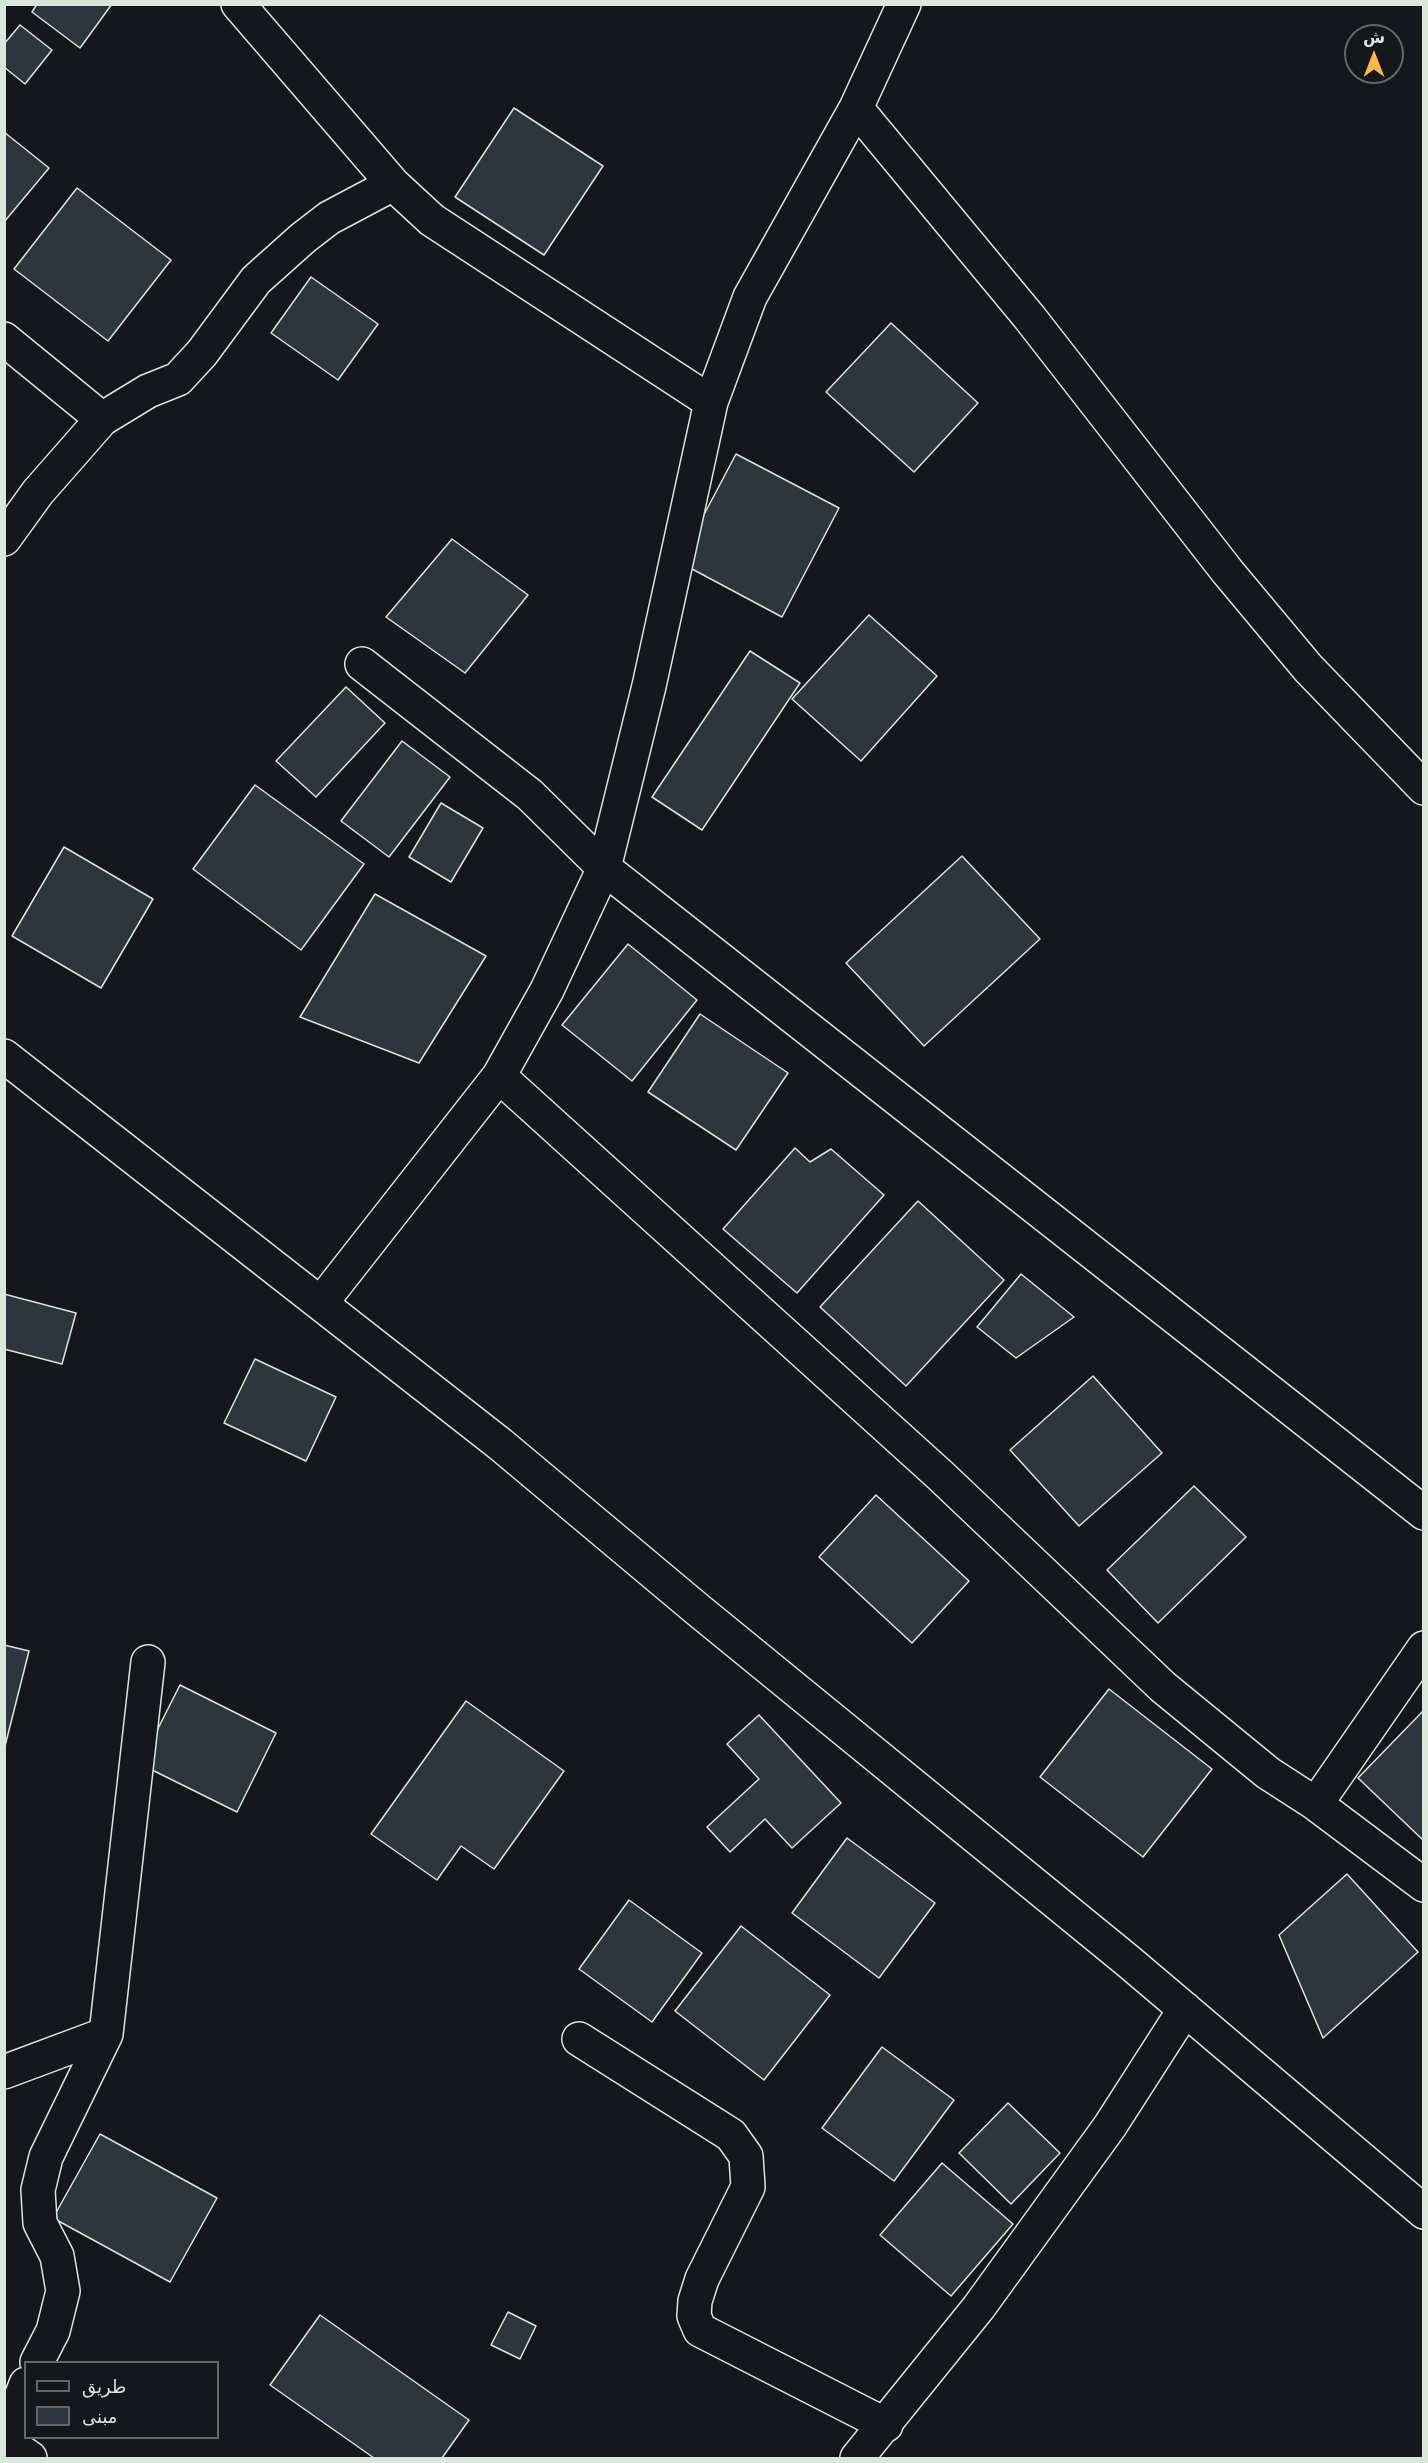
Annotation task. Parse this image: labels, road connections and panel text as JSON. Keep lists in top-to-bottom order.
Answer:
{
  "legend": ["طريق", "مبنى"],
  "north": "top"
}
